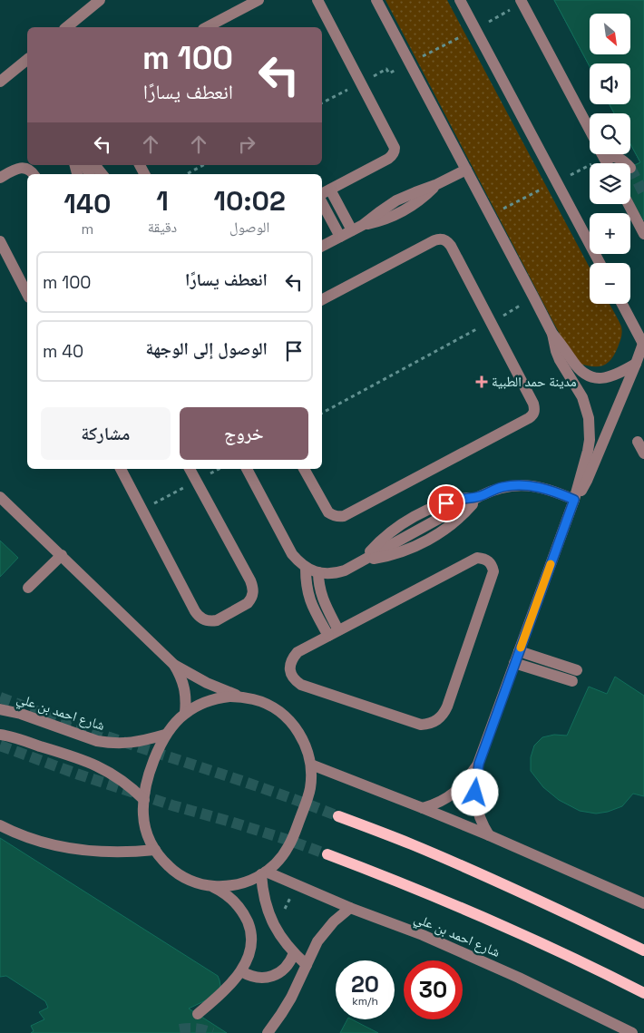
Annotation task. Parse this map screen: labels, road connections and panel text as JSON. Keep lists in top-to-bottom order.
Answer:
{
  "streets": {
    "main road": ["شارع احمد بن علي"]
  },
  "places": {
    "health": ["مدينة حمد الطبية"]
  },
  "north": "bottom right",
  "page": {
    "map_buttons": ["+", "−"],
    "turn": ["100 m", "انعطف يسارًا"],
    "eta": [
      "10:02",
      "الوصول",
      "1",
      "دقيقة",
      "140",
      "m"
    ],
    "list": [
      {
        "name": "انعطف يسارًا",
        "value": "100 m"
      },
      {
        "name": "الوصول إلى الوجهة",
        "value": "40 m"
      }
    ],
    "buttons": ["خروج", "مشاركة"],
    "speed": "20 km/h",
    "limit": "30"
  }
}
